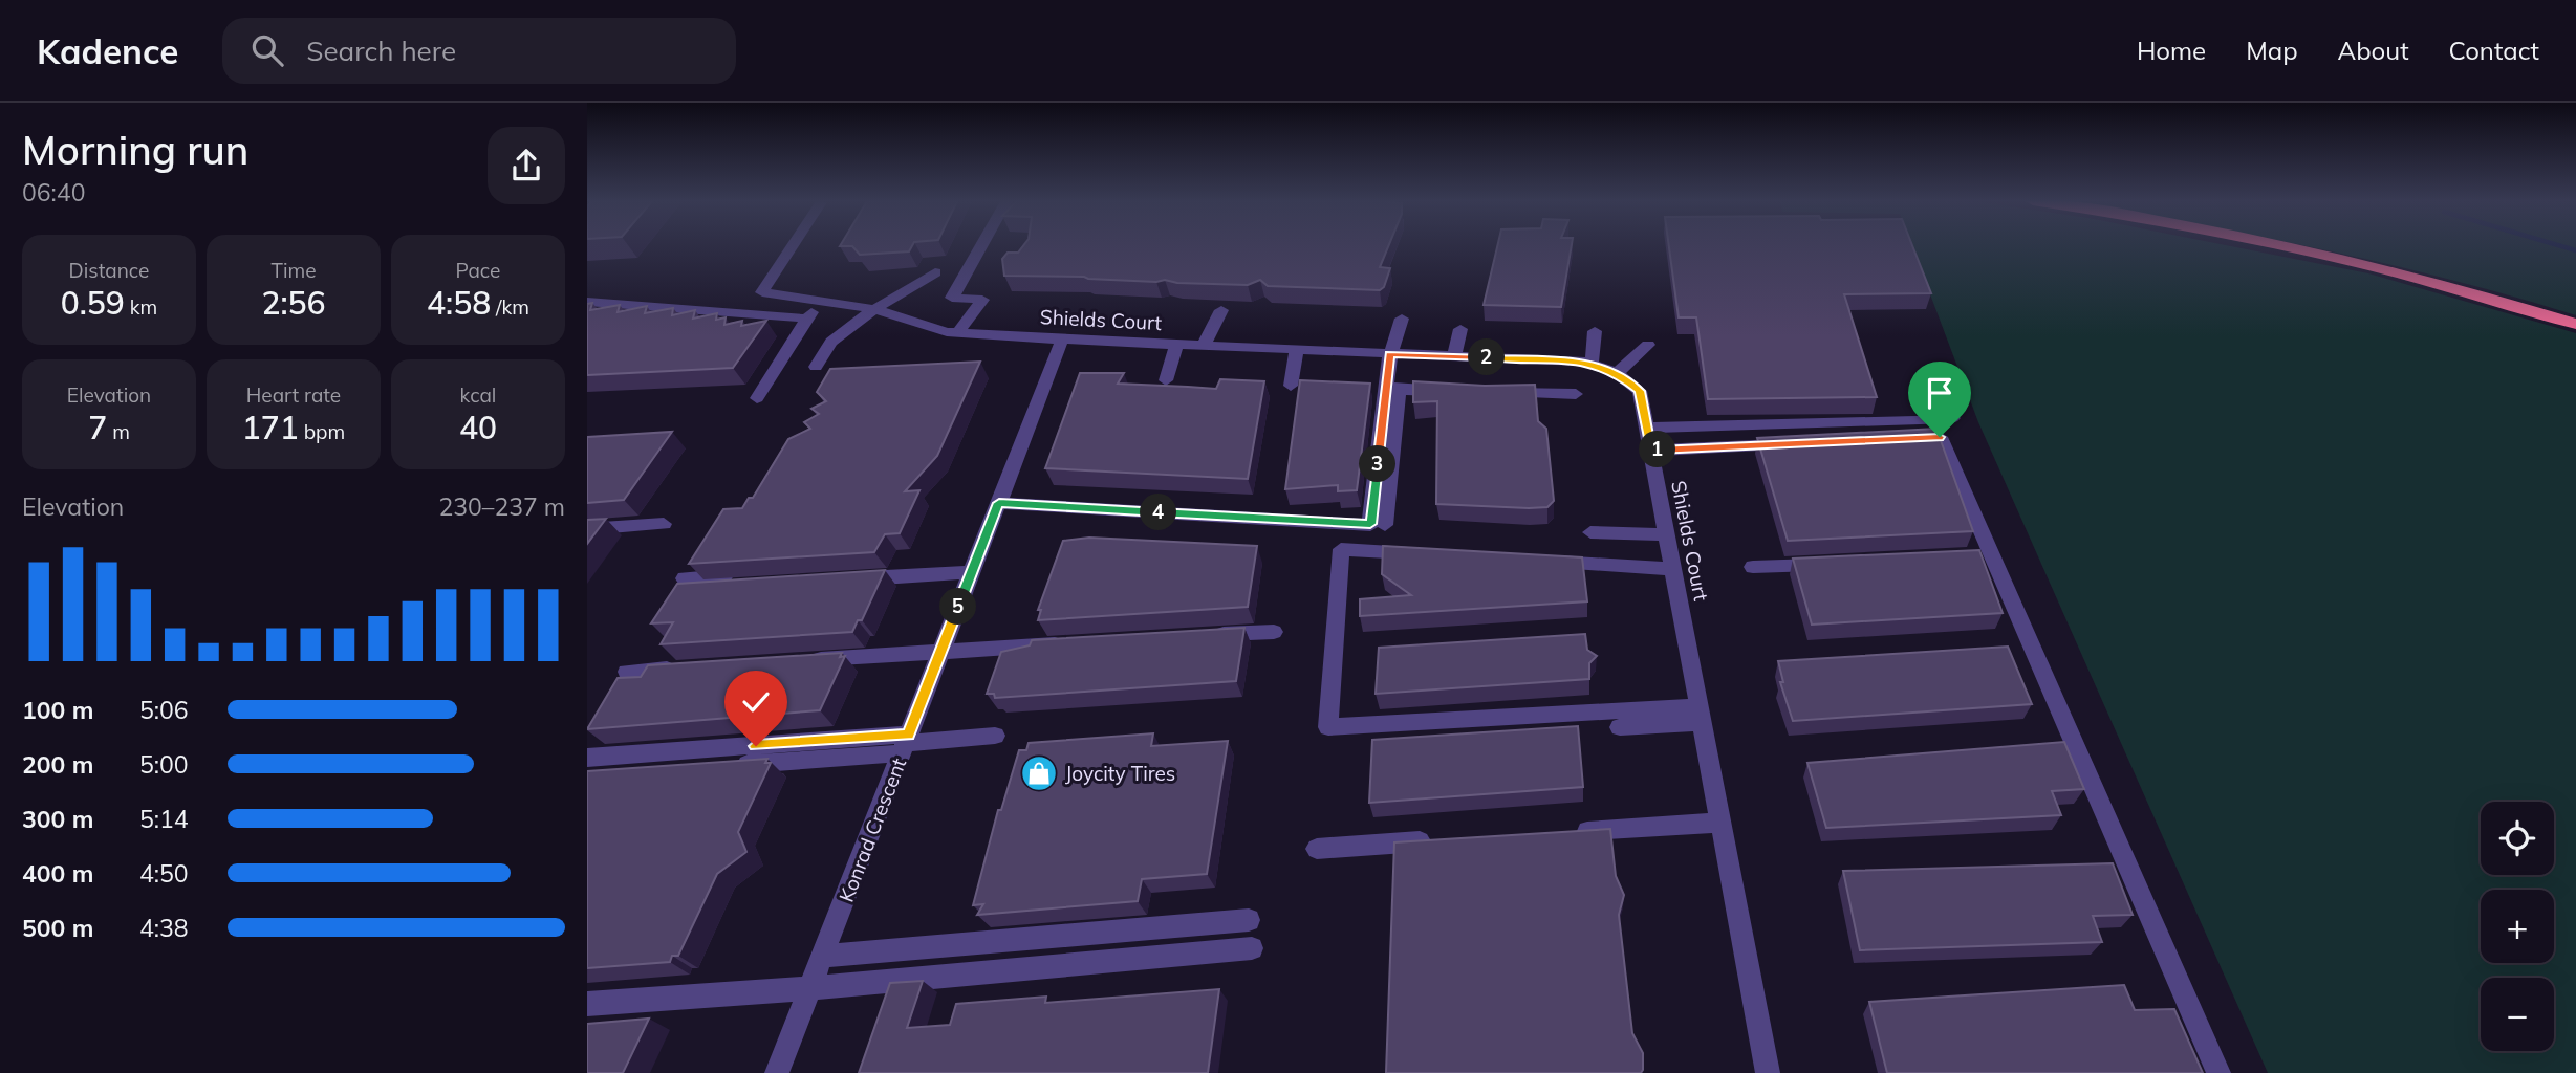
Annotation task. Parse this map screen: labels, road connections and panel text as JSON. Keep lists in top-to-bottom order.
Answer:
{
  "streets": {
    "street": ["Shields Court", "Konrad Crescent"]
  },
  "crossings": [
    ["Shields Court", "Konrad Crescent"]
  ],
  "places": {
    "shop": ["Joycity Tires"]
  },
  "page": {
    "header": "Kadence",
    "search": "Search here",
    "nav": [
      "Home",
      "Map",
      "About",
      "Contact"
    ],
    "heading": ["Morning run", "06:40"],
    "stats": [
      ["Distance", "0.59 km"],
      ["Time", "2:56"],
      ["Pace", "4:58 /km"],
      ["Elevation", "7 m"],
      ["Heart rate", "171 bpm"],
      ["kcal", "40"]
    ],
    "pins": [
      "2",
      "1",
      "3",
      "4",
      "5"
    ],
    "chart": ["Elevation", "230–237 m"],
    "list": [
      {
        "name": "100 m",
        "note": "5:06"
      },
      {
        "name": "200 m",
        "note": "5:00"
      },
      {
        "name": "300 m",
        "note": "5:14"
      },
      {
        "name": "400 m",
        "note": "4:50"
      },
      {
        "name": "500 m",
        "note": "4:38"
      }
    ],
    "map_buttons": ["+", "−"]
  }
}
